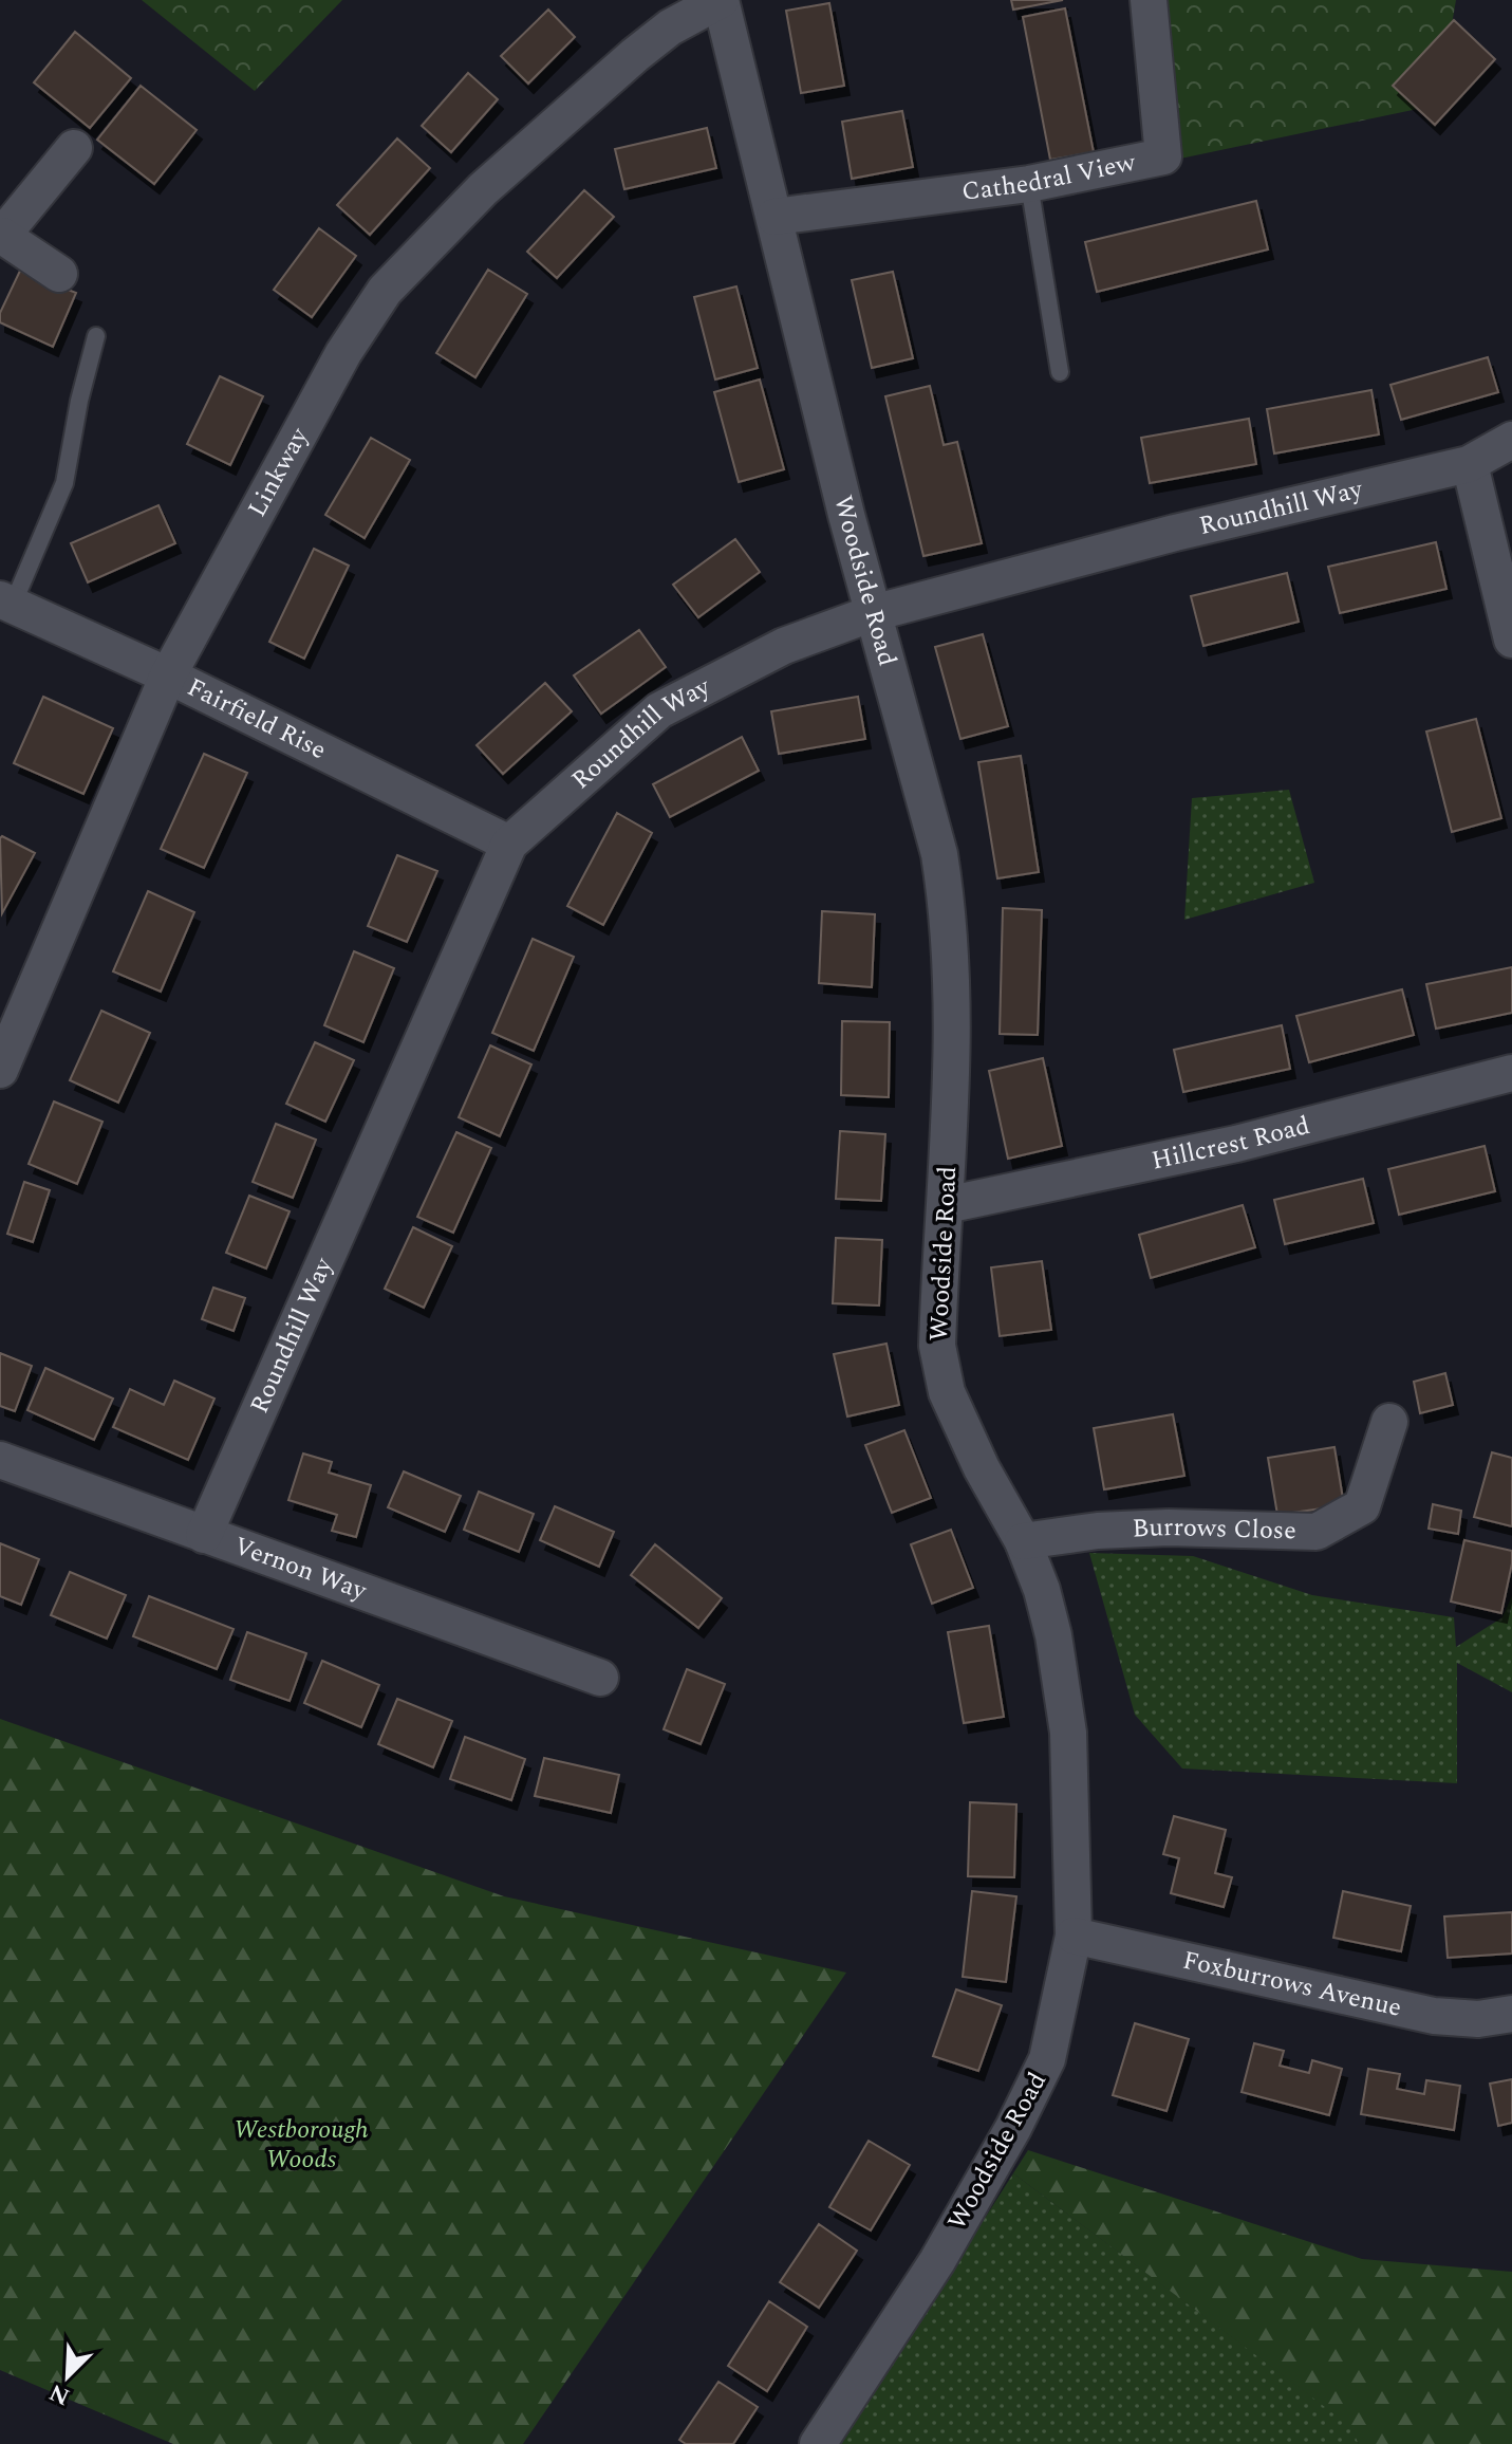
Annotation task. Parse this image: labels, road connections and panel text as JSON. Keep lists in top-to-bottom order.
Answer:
{
  "streets": {
    "street": [
      "Cathedral View",
      "Linkway",
      "Roundhill Way",
      "Woodside Road",
      "Fairfield Rise",
      "Hillcrest Road",
      "Burrows Close",
      "Vernon Way",
      "Foxburrows Avenue"
    ]
  },
  "crossings": [
    ["Cathedral View", "Woodside Road"],
    ["Linkway", "Woodside Road"],
    ["Linkway", "Fairfield Rise"],
    ["Roundhill Way", "Woodside Road"],
    ["Roundhill Way", "Fairfield Rise"],
    ["Roundhill Way", "Vernon Way"],
    ["Woodside Road", "Hillcrest Road"],
    ["Woodside Road", "Burrows Close"],
    ["Woodside Road", "Foxburrows Avenue"]
  ],
  "parks": ["Westborough Woods"],
  "north": "bottom left"
}
